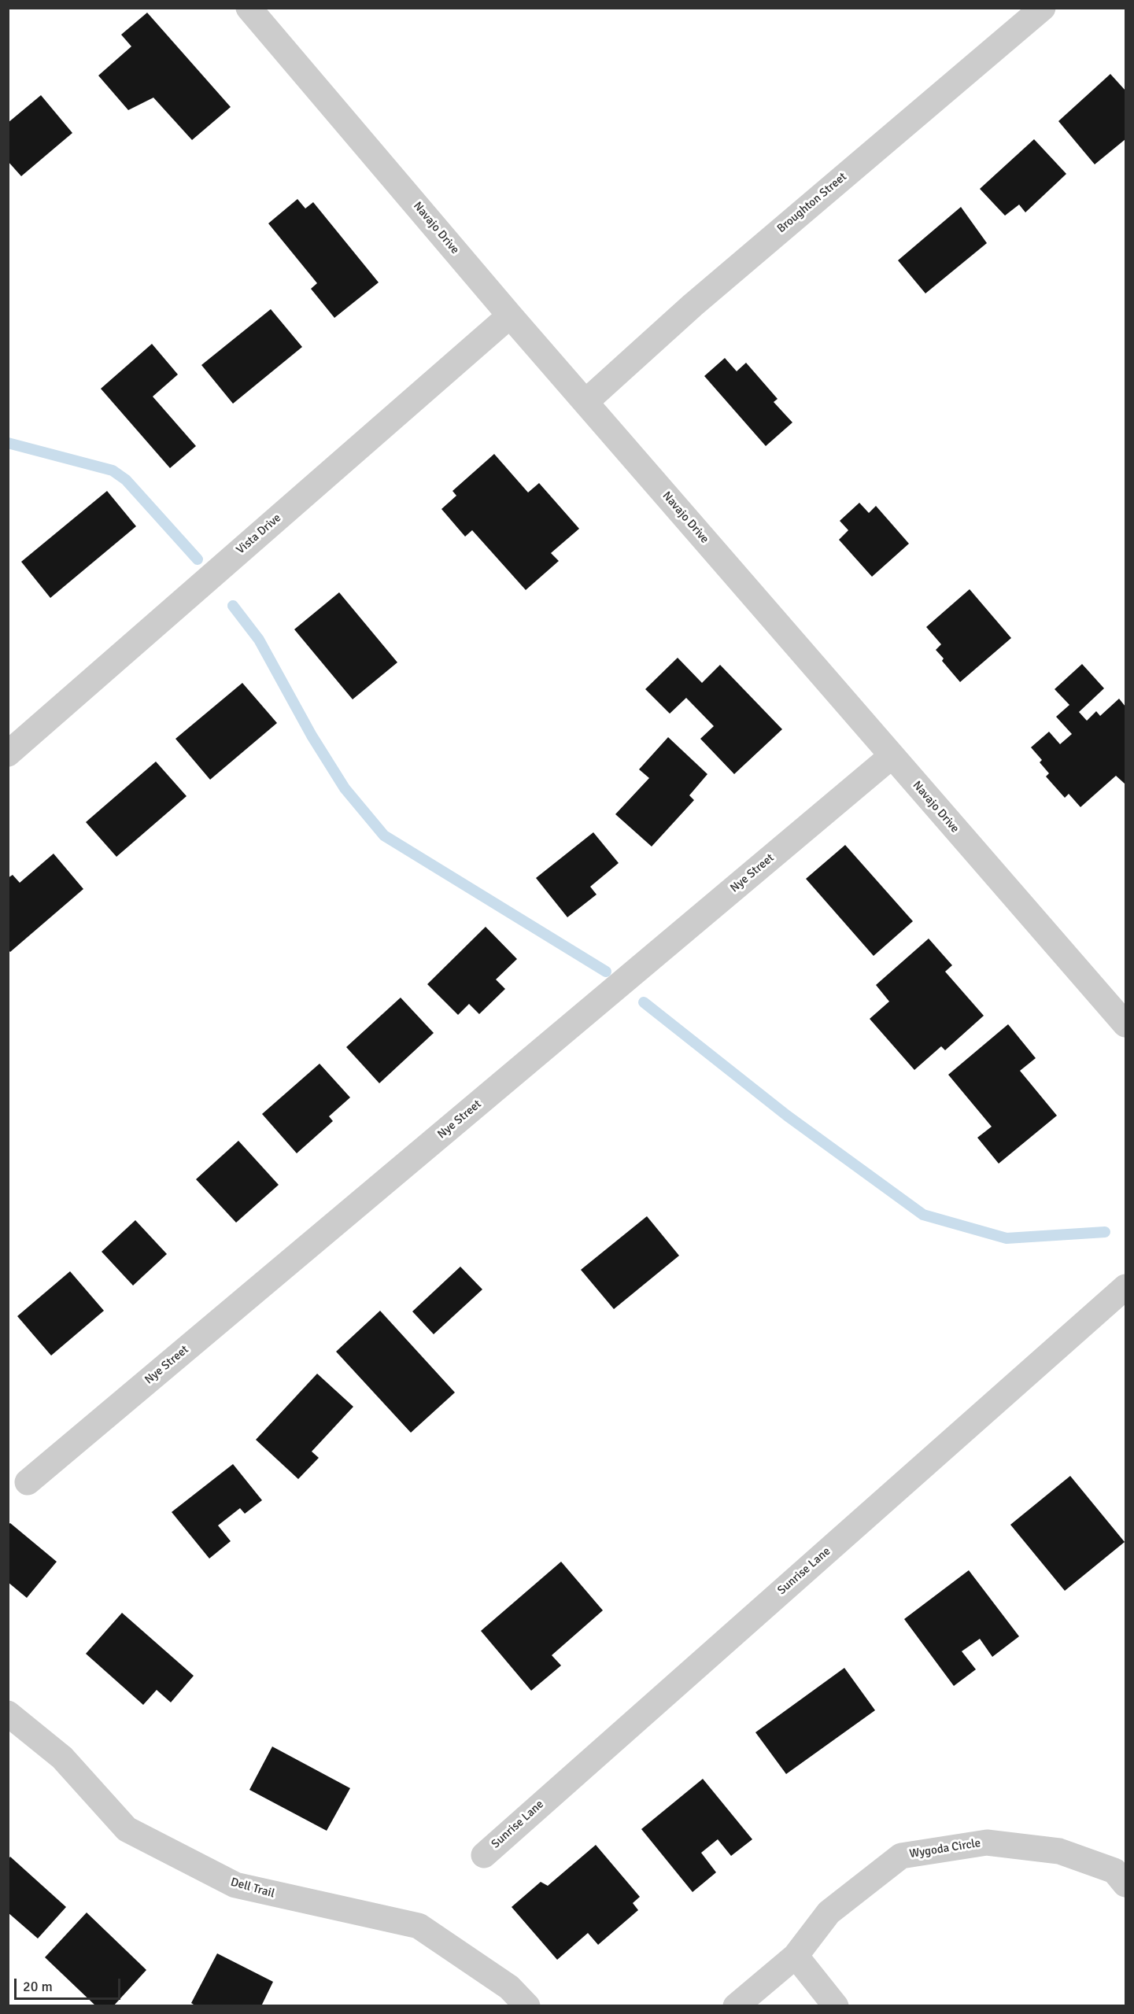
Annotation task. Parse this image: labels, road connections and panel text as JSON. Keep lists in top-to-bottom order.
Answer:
{
  "streets": {
    "street": [
      "Broughton Street",
      "Navajo Drive",
      "Vista Drive",
      "Nye Street",
      "Sunrise Lane",
      "Wygoda Circle",
      "Dell Trail"
    ]
  },
  "crossings": [
    ["Broughton Street", "Navajo Drive"],
    ["Navajo Drive", "Vista Drive"],
    ["Navajo Drive", "Nye Street"]
  ],
  "scale_bar": "20 m"
}
